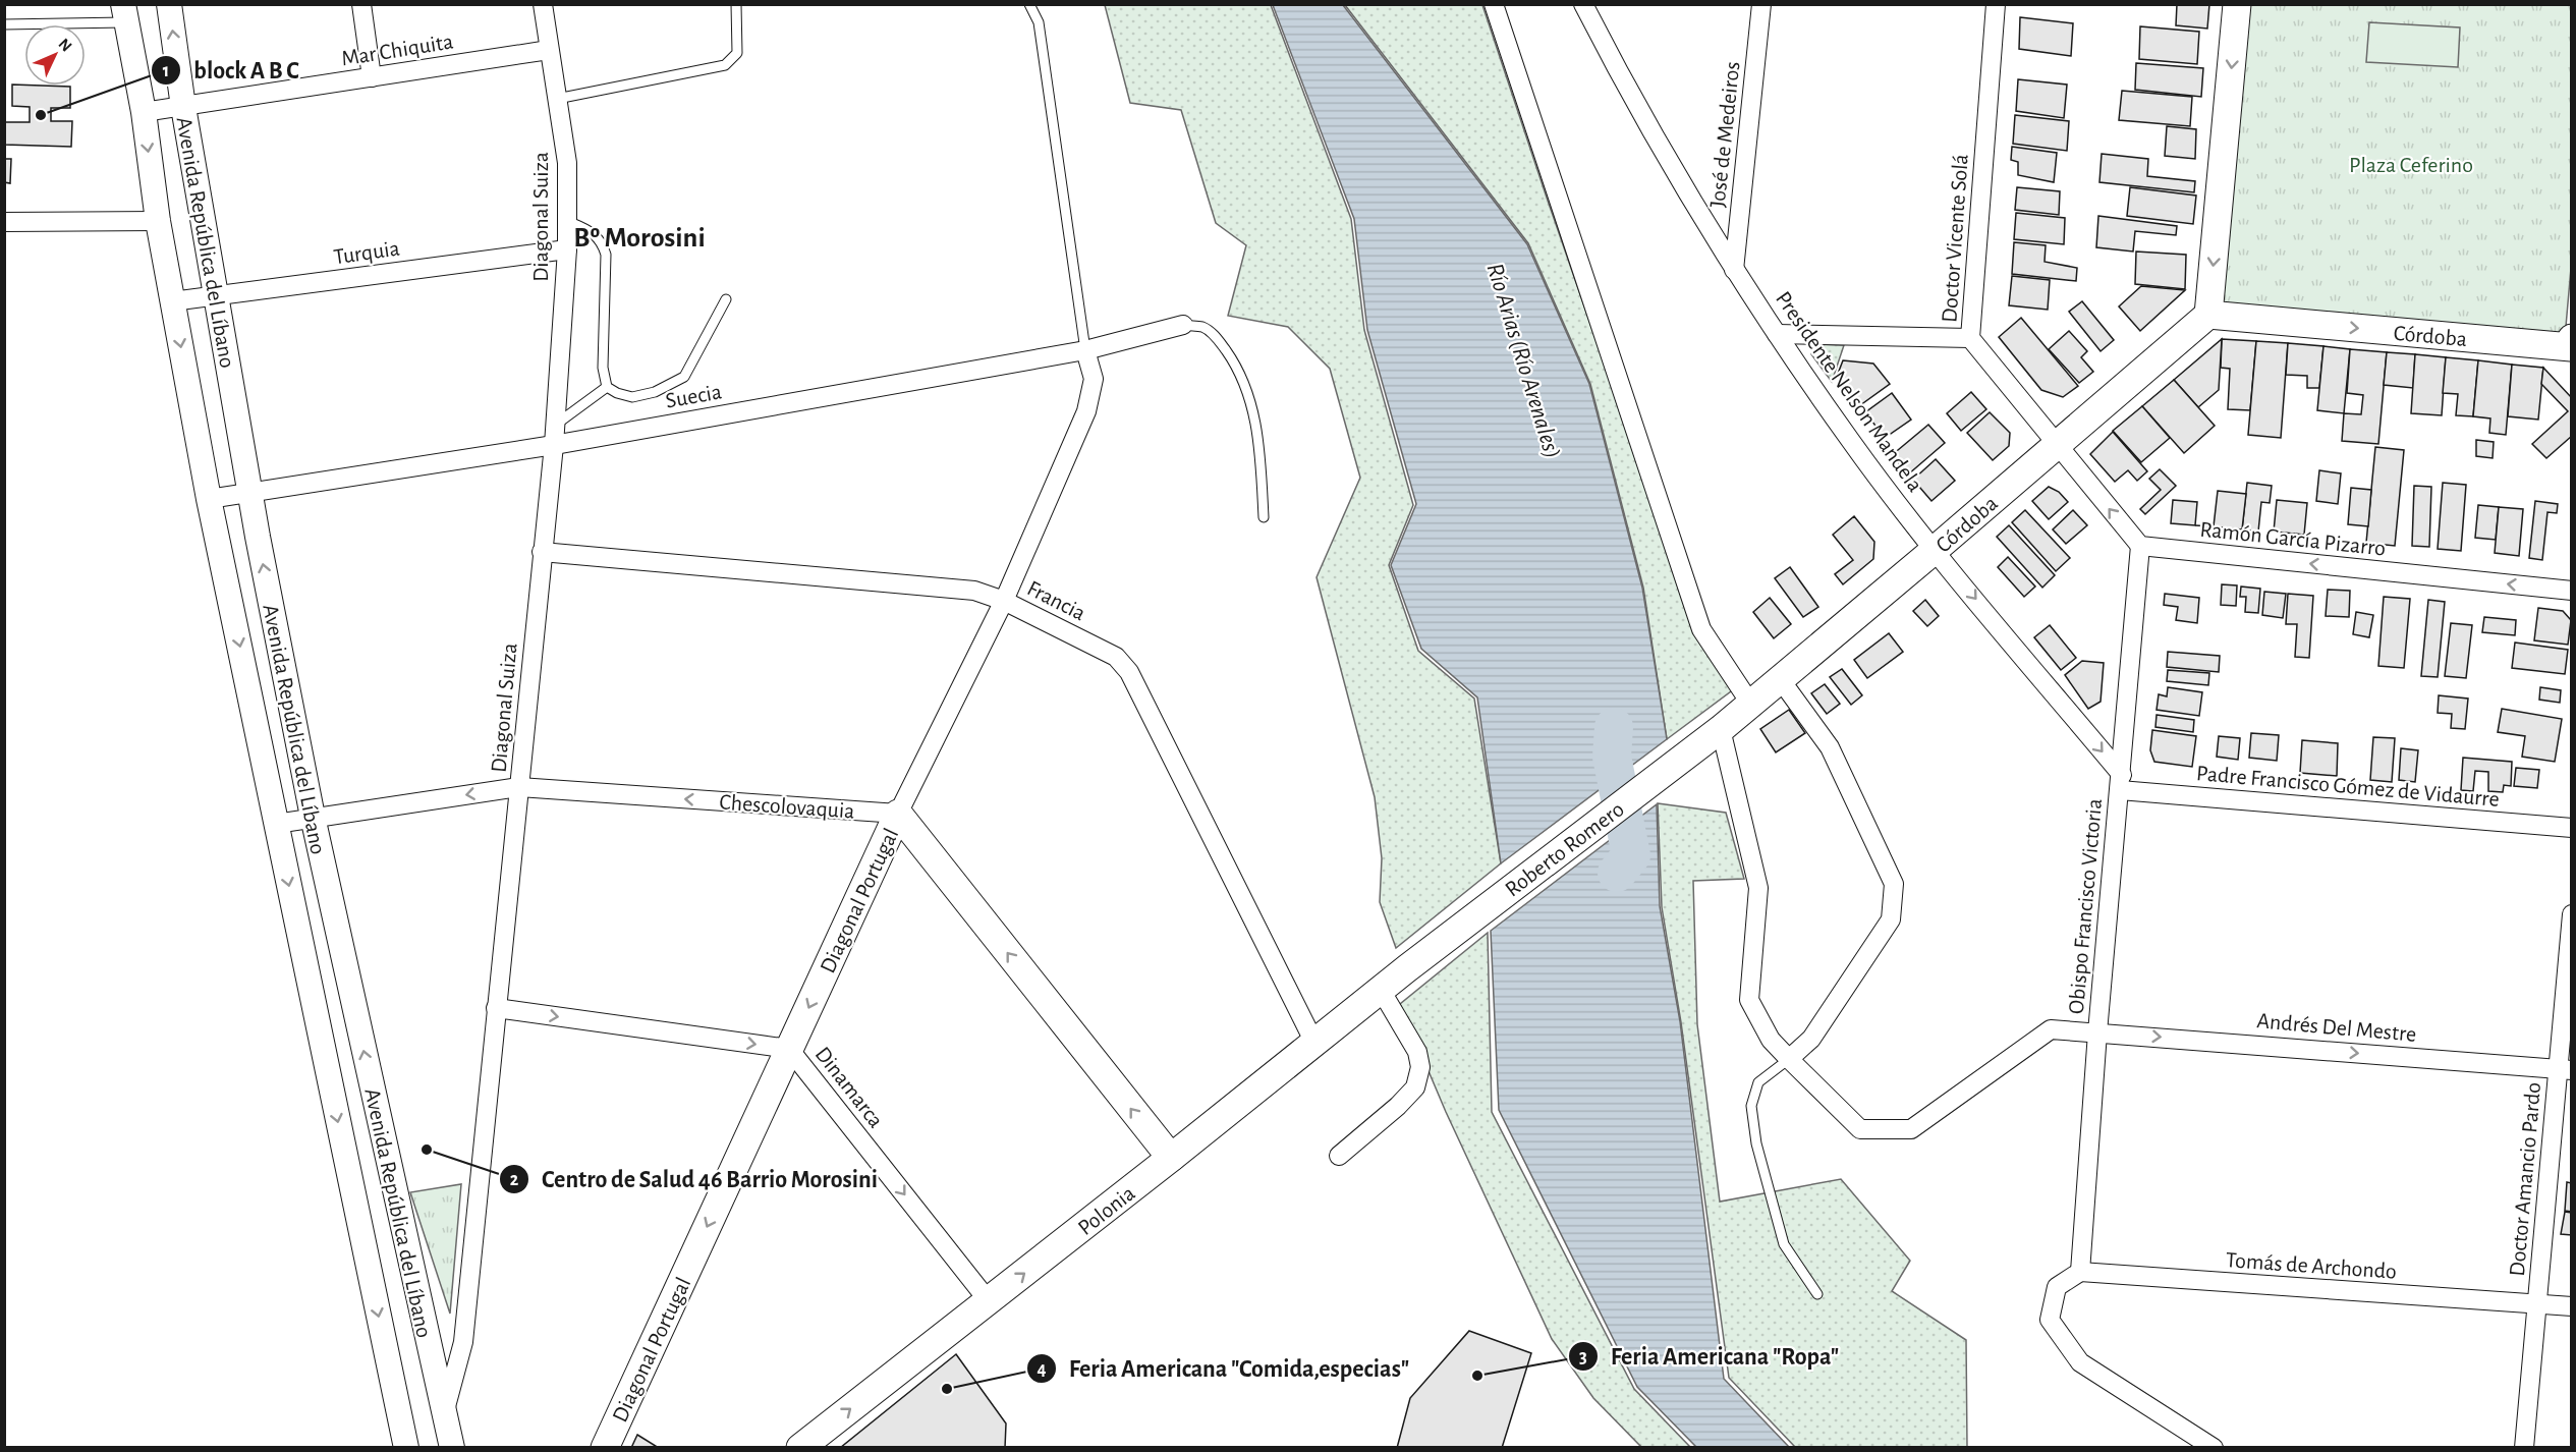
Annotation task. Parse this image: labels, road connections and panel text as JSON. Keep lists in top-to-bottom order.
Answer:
{
  "streets": {
    "main road": [
      "Córdoba",
      "Roberto Romero",
      "Diagonal Portugal",
      "Polonia"
    ],
    "street": [
      "Mar Chiquita",
      "José de Medeiros",
      "Diagonal Suiza",
      "Doctor Vicente Solá",
      "Avenida República del Líbano",
      "Turquia",
      "Presidente Nelson Mandela",
      "Suecia",
      "Ramón García Pizarro",
      "Francia",
      "Padre Francisco Gómez de Vidaurre",
      "Chescolovaquia",
      "Obispo Francisco Victoria",
      "Andrés Del Mestre",
      "Dinamarca",
      "Doctor Amancio Pardo",
      "Tomás de Archondo"
    ]
  },
  "crossings": [
    ["Mar Chiquita", "Diagonal Suiza"],
    ["Mar Chiquita", "Avenida República del Líbano"],
    ["José de Medeiros", "Presidente Nelson Mandela"],
    ["Diagonal Suiza", "Avenida República del Líbano"],
    ["Diagonal Suiza", "Turquia"],
    ["Diagonal Suiza", "Suecia"],
    ["Diagonal Suiza", "Francia"],
    ["Diagonal Suiza", "Chescolovaquia"],
    ["Diagonal Suiza", "Dinamarca"],
    ["Doctor Vicente Solá", "Córdoba"],
    ["Avenida República del Líbano", "Turquia"],
    ["Avenida República del Líbano", "Suecia"],
    ["Avenida República del Líbano", "Chescolovaquia"],
    ["Córdoba", "Presidente Nelson Mandela"],
    ["Córdoba", "Roberto Romero"],
    ["Presidente Nelson Mandela", "Padre Francisco Gómez de Vidaurre"],
    ["Presidente Nelson Mandela", "Obispo Francisco Victoria"],
    ["Suecia", "Diagonal Portugal"],
    ["Ramón García Pizarro", "Obispo Francisco Victoria"],
    ["Francia", "Diagonal Portugal"],
    ["Francia", "Polonia"],
    ["Padre Francisco Gómez de Vidaurre", "Obispo Francisco Victoria"],
    ["Chescolovaquia", "Diagonal Portugal"],
    ["Roberto Romero", "Polonia"],
    ["Diagonal Portugal", "Dinamarca"],
    ["Obispo Francisco Victoria", "Andrés Del Mestre"],
    ["Obispo Francisco Victoria", "Tomás de Archondo"],
    ["Andrés Del Mestre", "Doctor Amancio Pardo"],
    ["Dinamarca", "Polonia"],
    ["Doctor Amancio Pardo", "Tomás de Archondo"]
  ],
  "one_way": [
    "Córdoba",
    "Ramón García Pizarro",
    "Chescolovaquia",
    "Diagonal Portugal",
    "Andrés Del Mestre",
    "Dinamarca",
    "Polonia"
  ],
  "districts": ["Bº Morosini"],
  "water": ["Río Arias (Río Arenales)"],
  "parks": ["Plaza Ceferino"],
  "places": [
    "block A B C",
    "Centro de Salud 46 Barrio Morosini",
    "Feria Americana \"Ropa\"",
    "Feria Americana \"Comida,especias\""
  ],
  "north": "top right"
}
